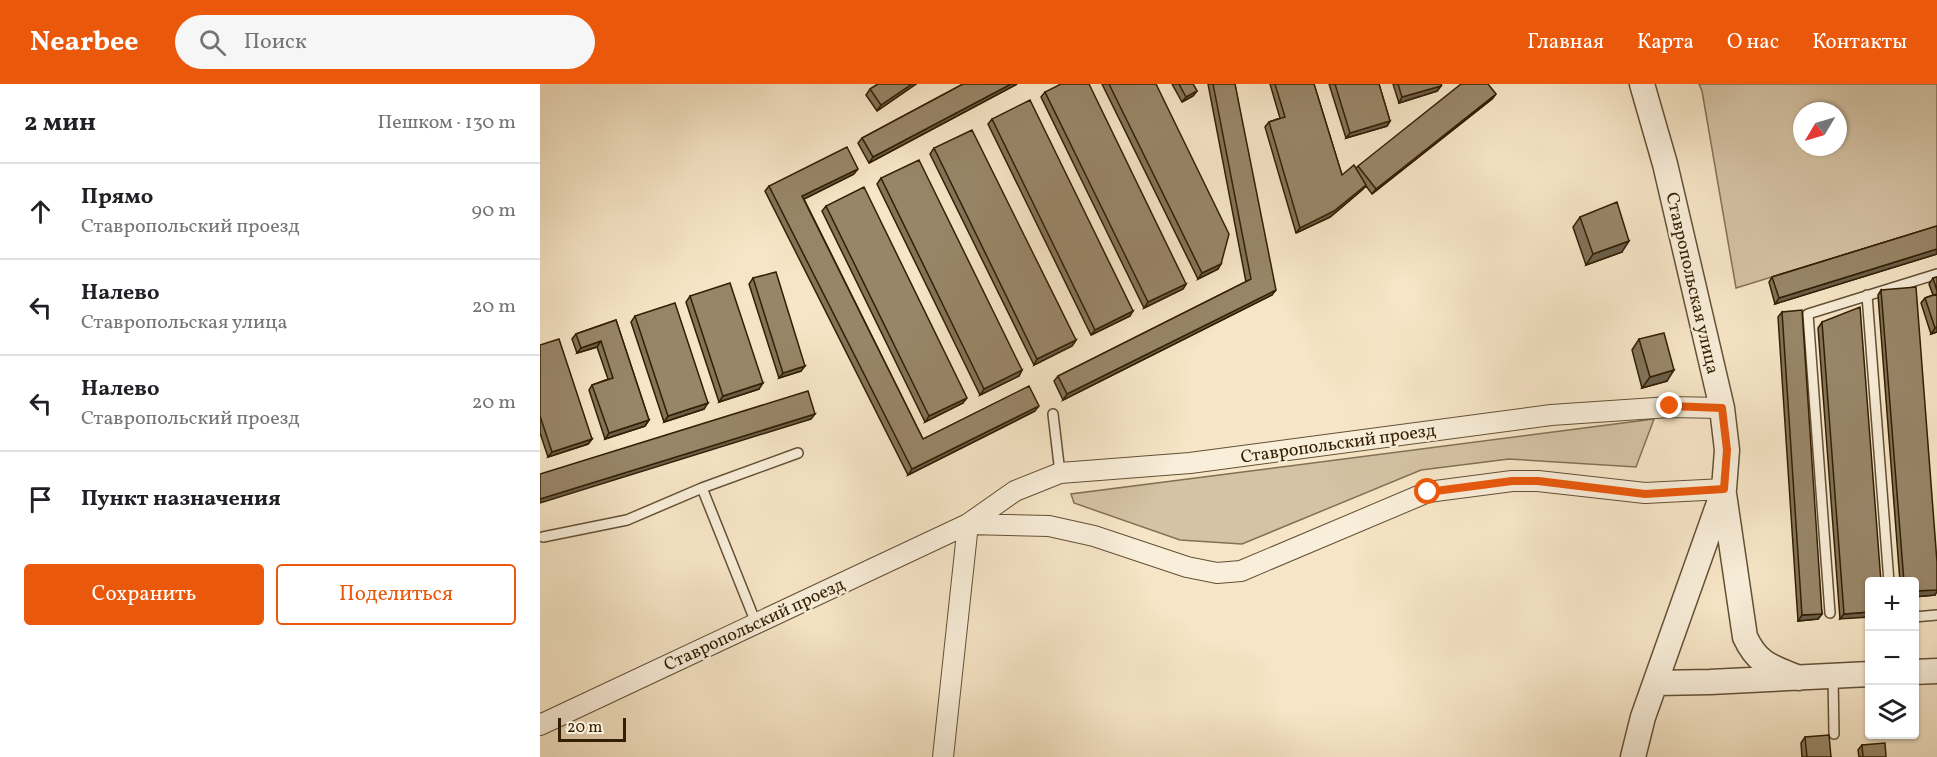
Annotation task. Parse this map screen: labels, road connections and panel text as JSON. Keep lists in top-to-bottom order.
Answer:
{
  "streets": {
    "street": ["Ставропольская улица", "Ставропольский проезд"]
  },
  "crossings": [
    ["Ставропольская улица", "Ставропольский проезд"]
  ],
  "scale_bar": "20 m",
  "north": "bottom left",
  "page": {
    "header": "Nearbee",
    "search": "Поиск",
    "nav": [
      "Главная",
      "Карта",
      "О нас",
      "Контакты"
    ],
    "heading": ["2 мин", "Пешком · 130 m"],
    "list": [
      ["Прямо", "Ставропольский проезд", "90 m"],
      ["Налево", "Ставропольская улица", "20 m"],
      ["Налево", "Ставропольский проезд", "20 m"],
      "Пункт назначения"
    ],
    "buttons": ["Сохранить", "Поделиться"],
    "map_buttons": ["+", "−"],
    "scale": "20 m"
  }
}
